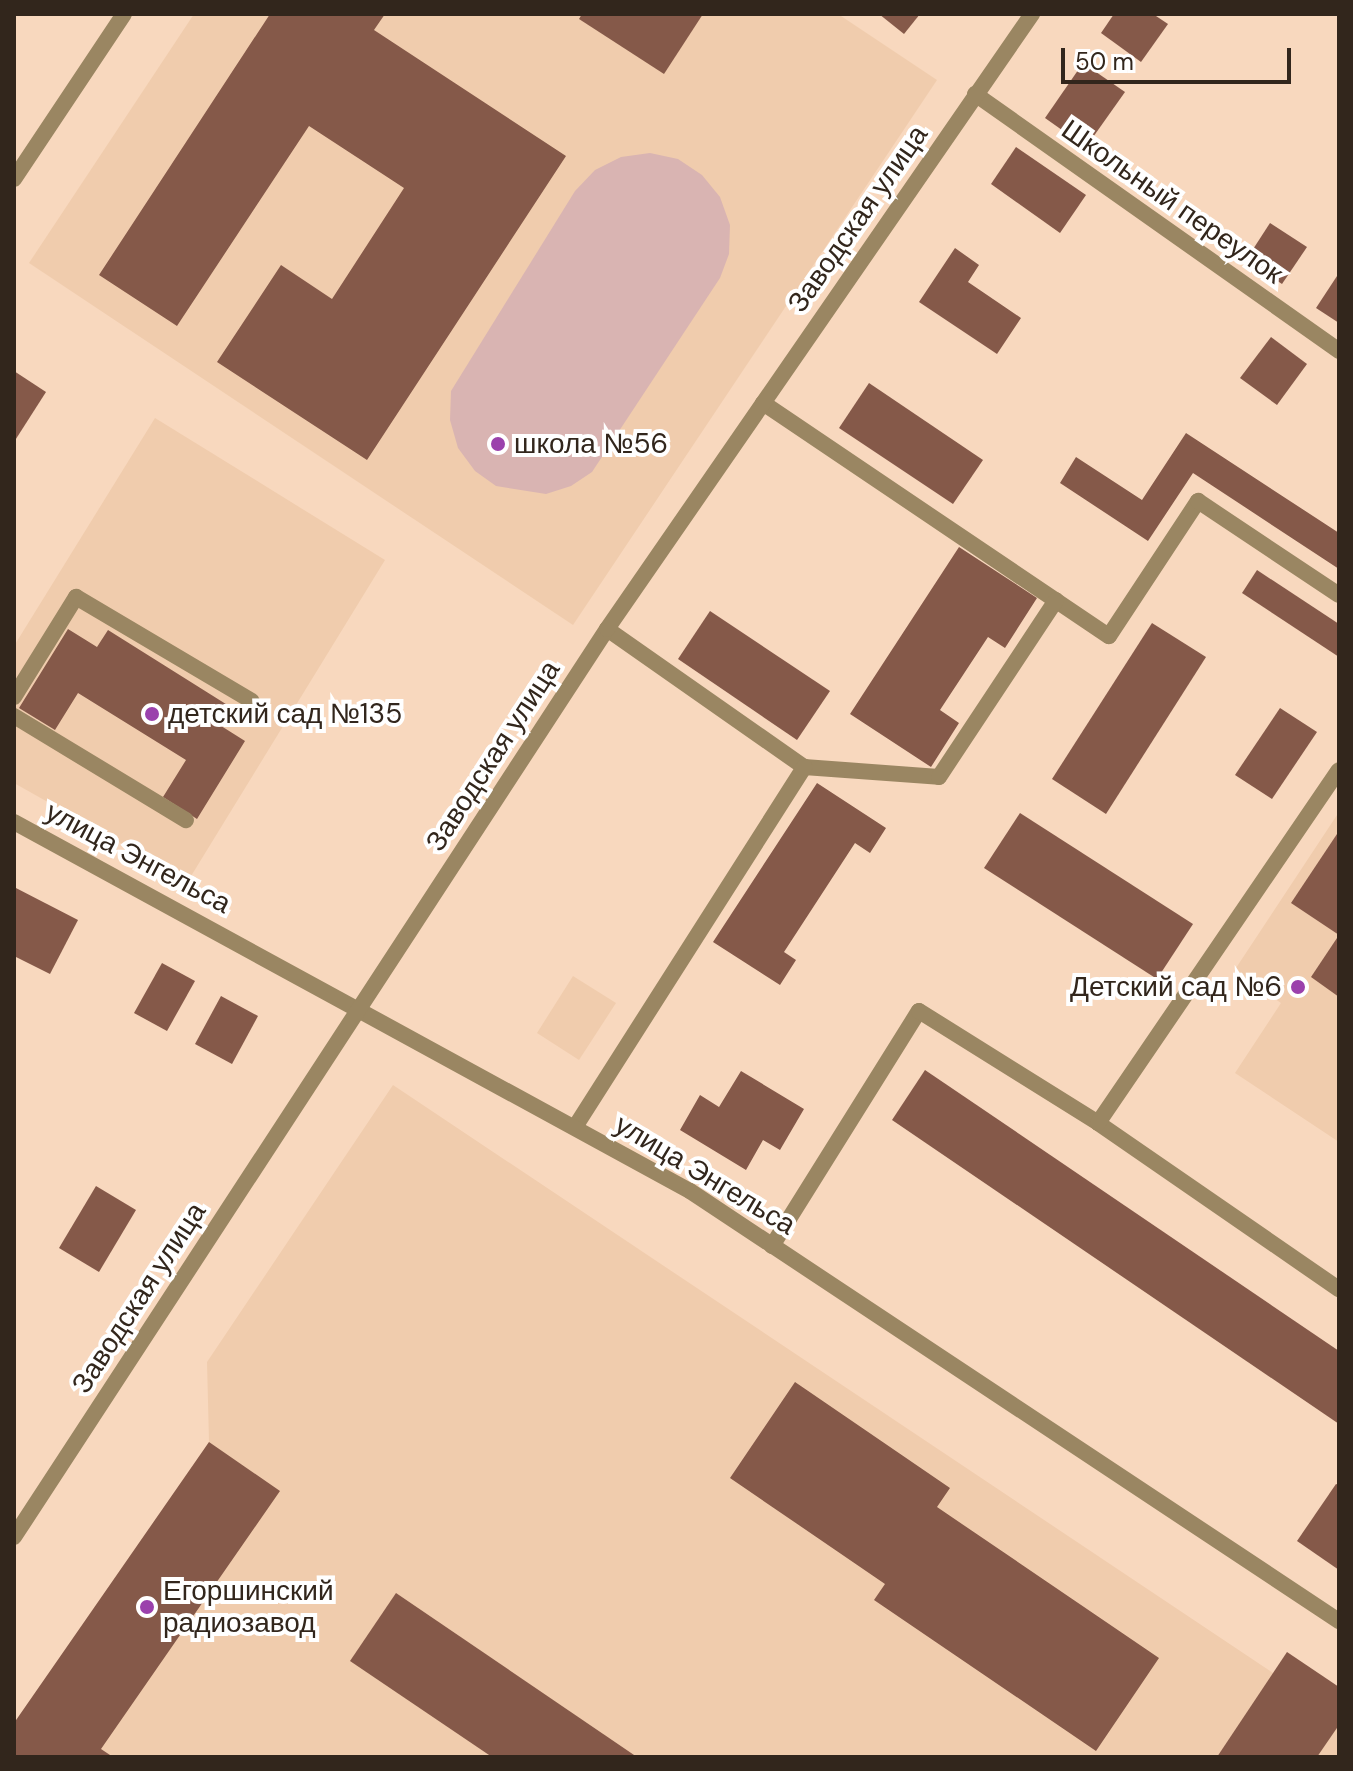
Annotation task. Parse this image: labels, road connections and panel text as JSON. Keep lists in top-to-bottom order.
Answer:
{
  "streets": {
    "street": ["Школьный переулок", "Заводская улица", "улица Энгельса"]
  },
  "crossings": [
    ["Школьный переулок", "Заводская улица"],
    ["Заводская улица", "улица Энгельса"]
  ],
  "places": [
    "школа №56",
    "детский сад №135",
    "Детский сад №6",
    "Егоршинский радиозавод"
  ],
  "scale_bar": "50 m"
}
